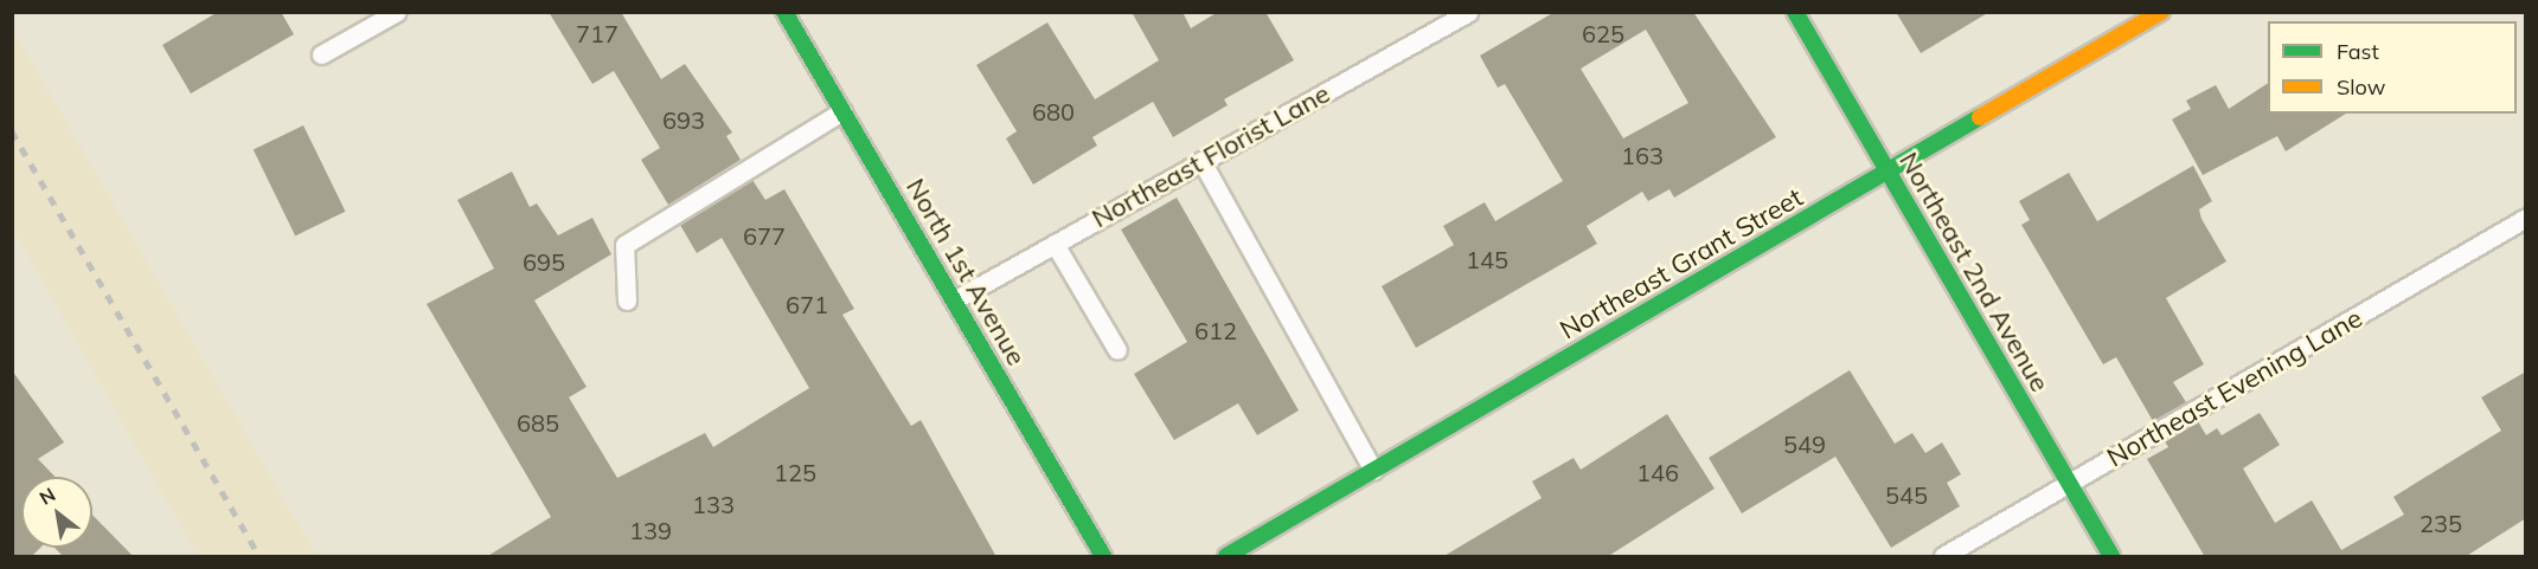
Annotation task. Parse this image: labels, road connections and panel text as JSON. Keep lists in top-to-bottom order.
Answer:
{
  "streets": {
    "street": ["Northeast Grant Street", "North 1st Avenue", "Northeast 2nd Avenue"],
    "lane": ["Northeast Florist Lane", "Northeast Evening Lane"]
  },
  "crossings": [
    ["Northeast Florist Lane", "North 1st Avenue"],
    ["Northeast Grant Street", "Northeast 2nd Avenue"],
    ["Northeast 2nd Avenue", "Northeast Evening Lane"]
  ],
  "house_numbers": [
    "717",
    "625",
    "680",
    "693",
    "163",
    "677",
    "145",
    "695",
    "671",
    "612",
    "685",
    "549",
    "125",
    "146",
    "545",
    "133",
    "235",
    "139"
  ],
  "legend": ["Fast", "Slow"],
  "north": "top left"
}
